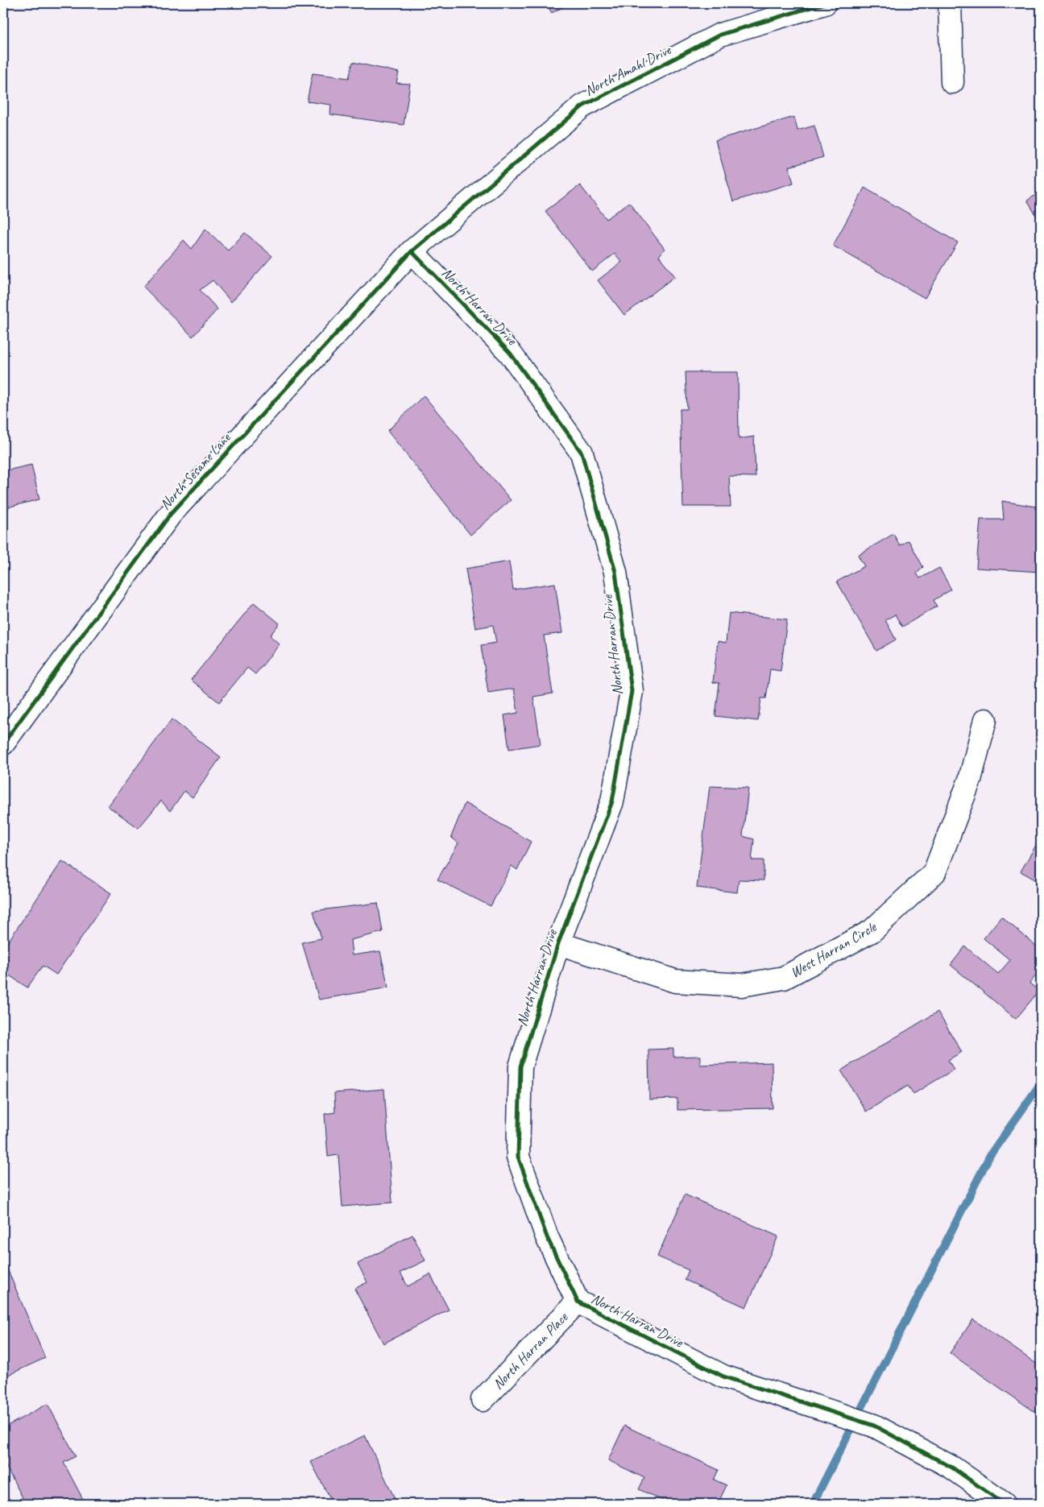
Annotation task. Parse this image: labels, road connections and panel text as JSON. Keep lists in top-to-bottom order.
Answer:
{
  "streets": {
    "street": [
      "North Amahl Drive",
      "North Harran Drive",
      "North Sesame Lane",
      "West Harran Circle",
      "North Harran Place"
    ]
  },
  "crossings": [
    ["North Amahl Drive", "North Harran Drive"],
    ["North Amahl Drive", "North Sesame Lane"],
    ["North Harran Drive", "North Sesame Lane"],
    ["North Harran Drive", "West Harran Circle"],
    ["North Harran Drive", "North Harran Place"]
  ]
}
